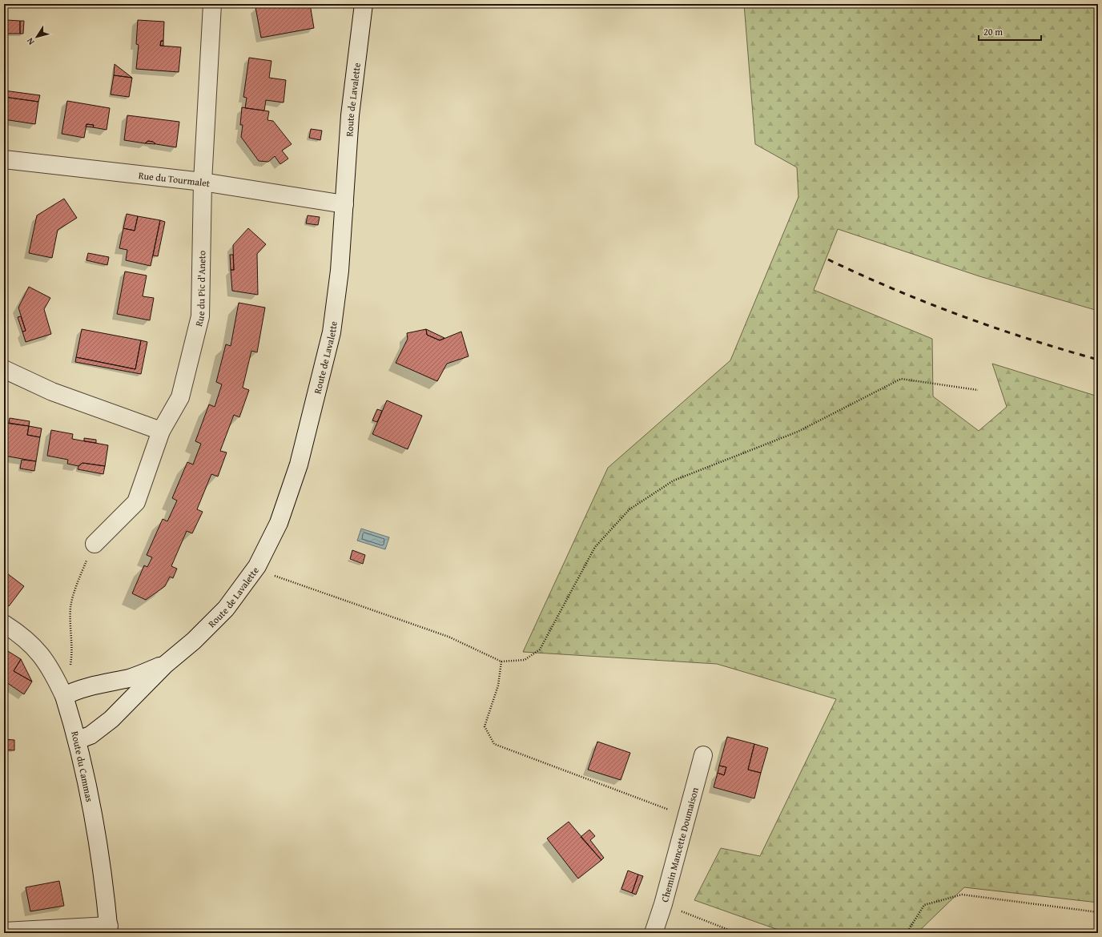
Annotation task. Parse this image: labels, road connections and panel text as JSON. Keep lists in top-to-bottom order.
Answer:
{
  "streets": {
    "street": [
      "Route de Lavalette",
      "Rue du Tourmalet",
      "Rue du Pic d'Aneto",
      "Route du Cammas",
      "Chemin Mancette Doumaison"
    ]
  },
  "crossings": [
    ["Route de Lavalette", "Rue du Tourmalet"],
    ["Route de Lavalette", "Route du Cammas"],
    ["Rue du Tourmalet", "Rue du Pic d'Aneto"]
  ],
  "scale_bar": "20 m",
  "north": "bottom left"
}
